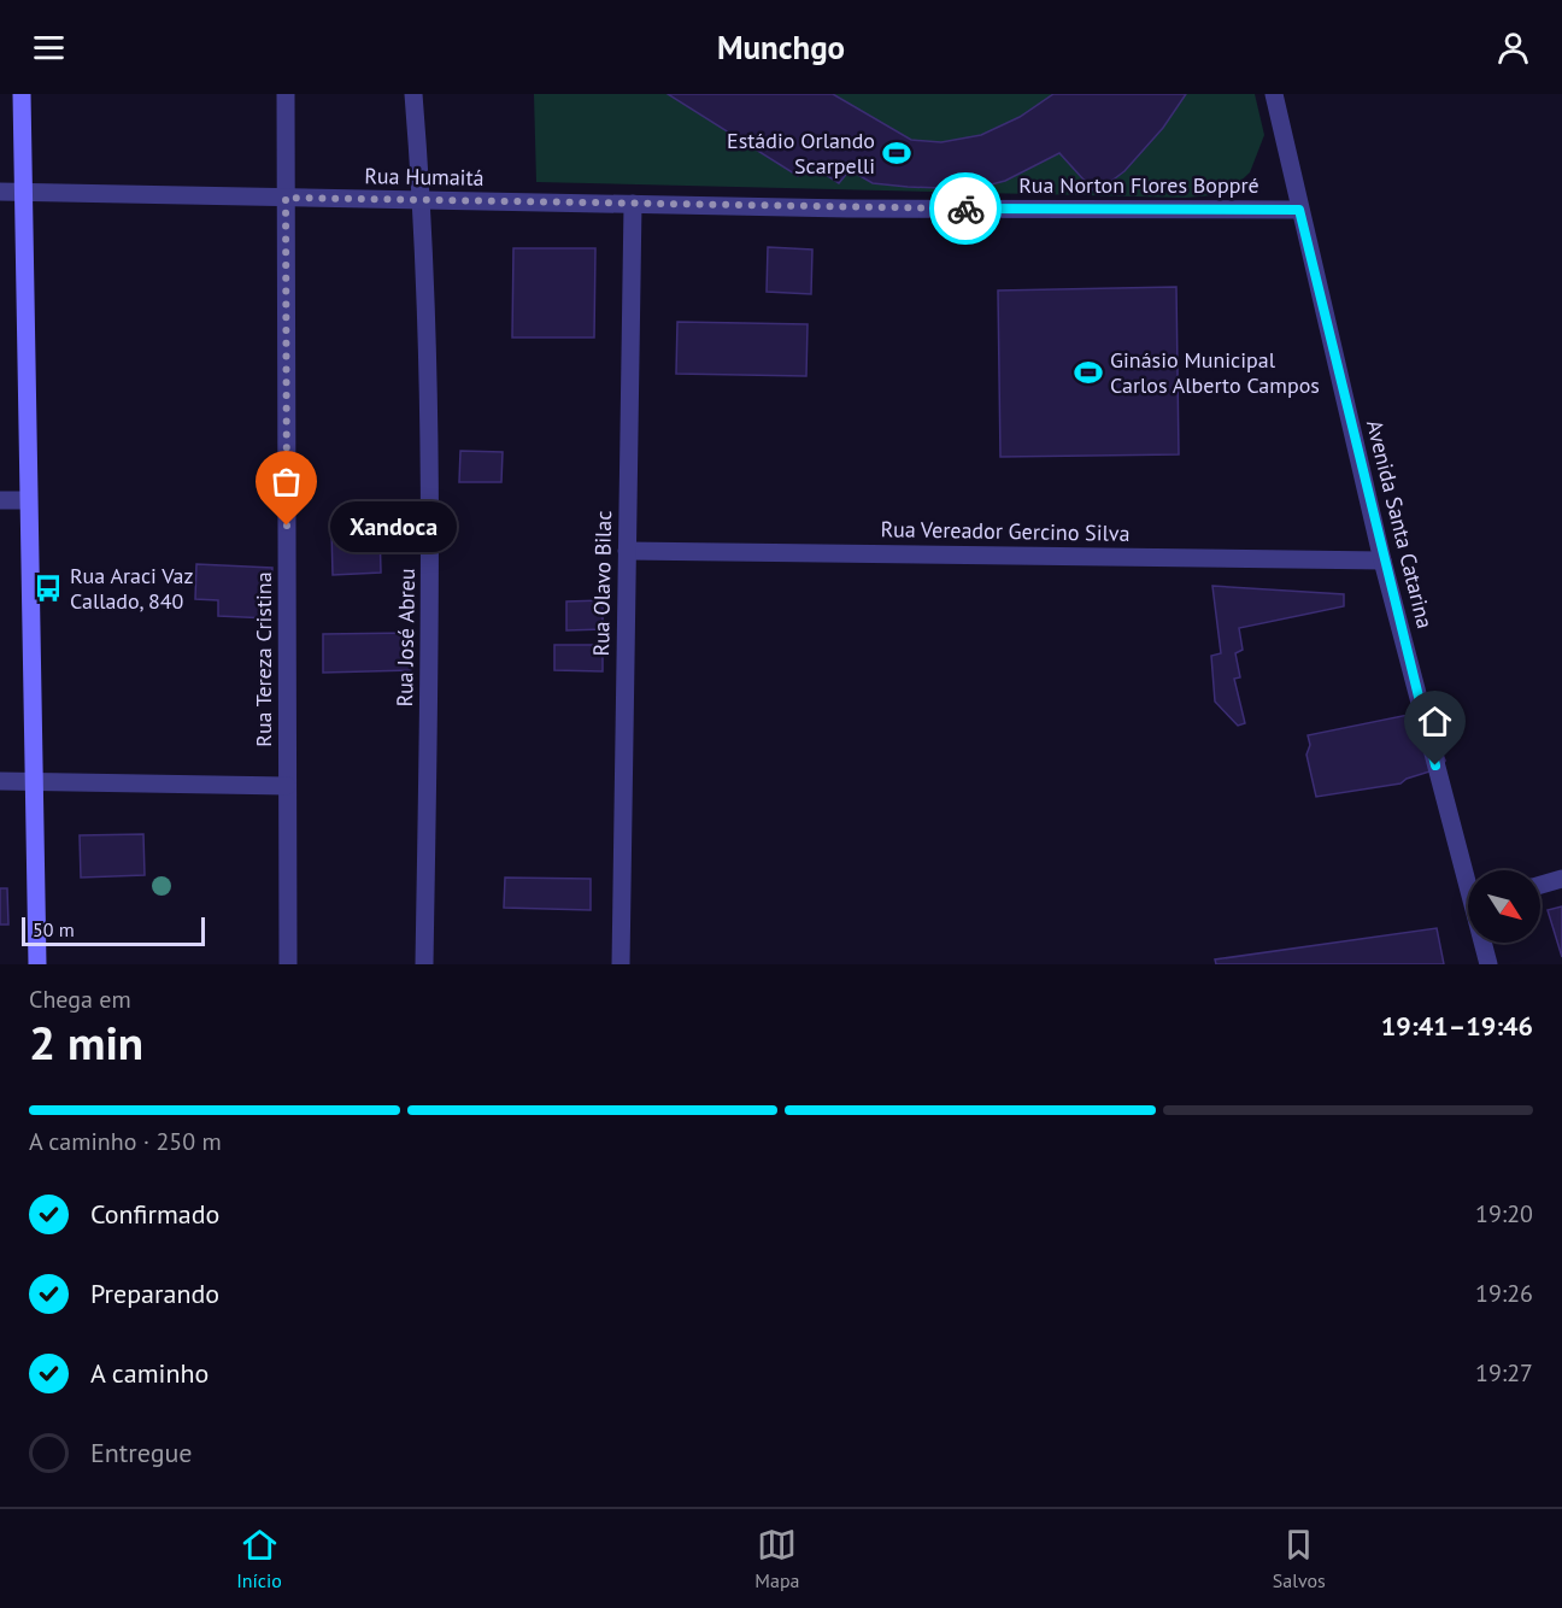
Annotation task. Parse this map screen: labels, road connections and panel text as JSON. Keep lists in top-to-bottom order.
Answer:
{
  "streets": {
    "street": [
      "Rua Humaitá",
      "Rua Norton Flores Boppré",
      "Avenida Santa Catarina",
      "Rua Vereador Gercino Silva",
      "Rua Olavo Bilac",
      "Rua José Abreu",
      "Rua Tereza Cristina"
    ]
  },
  "crossings": [
    ["Rua Humaitá", "Rua Norton Flores Boppré"],
    ["Rua Humaitá", "Rua Olavo Bilac"],
    ["Rua Humaitá", "Rua José Abreu"],
    ["Rua Humaitá", "Rua Tereza Cristina"],
    ["Rua Norton Flores Boppré", "Avenida Santa Catarina"],
    ["Avenida Santa Catarina", "Rua Vereador Gercino Silva"],
    ["Rua Vereador Gercino Silva", "Rua Olavo Bilac"]
  ],
  "places": {
    "sports": ["Estádio Orlando Scarpelli", "Ginásio Municipal Carlos Alberto Campos"],
    "other": ["Xandoca"],
    "bus stop": ["Rua Araci Vaz Callado, 840"]
  },
  "scale_bar": "50 m",
  "north": "bottom right",
  "page": {
    "header": "Munchgo",
    "bubble": "Xandoca",
    "scale": "50 m",
    "heading": ["2 min", "Chega em", "19:41–19:46"],
    "bar": "A caminho · 250 m",
    "list": [
      ["Confirmado", "19:20"],
      ["Preparando", "19:26"],
      ["A caminho", "19:27"],
      "Entregue"
    ],
    "tabs": ["Início", "Mapa", "Salvos"]
  }
}
